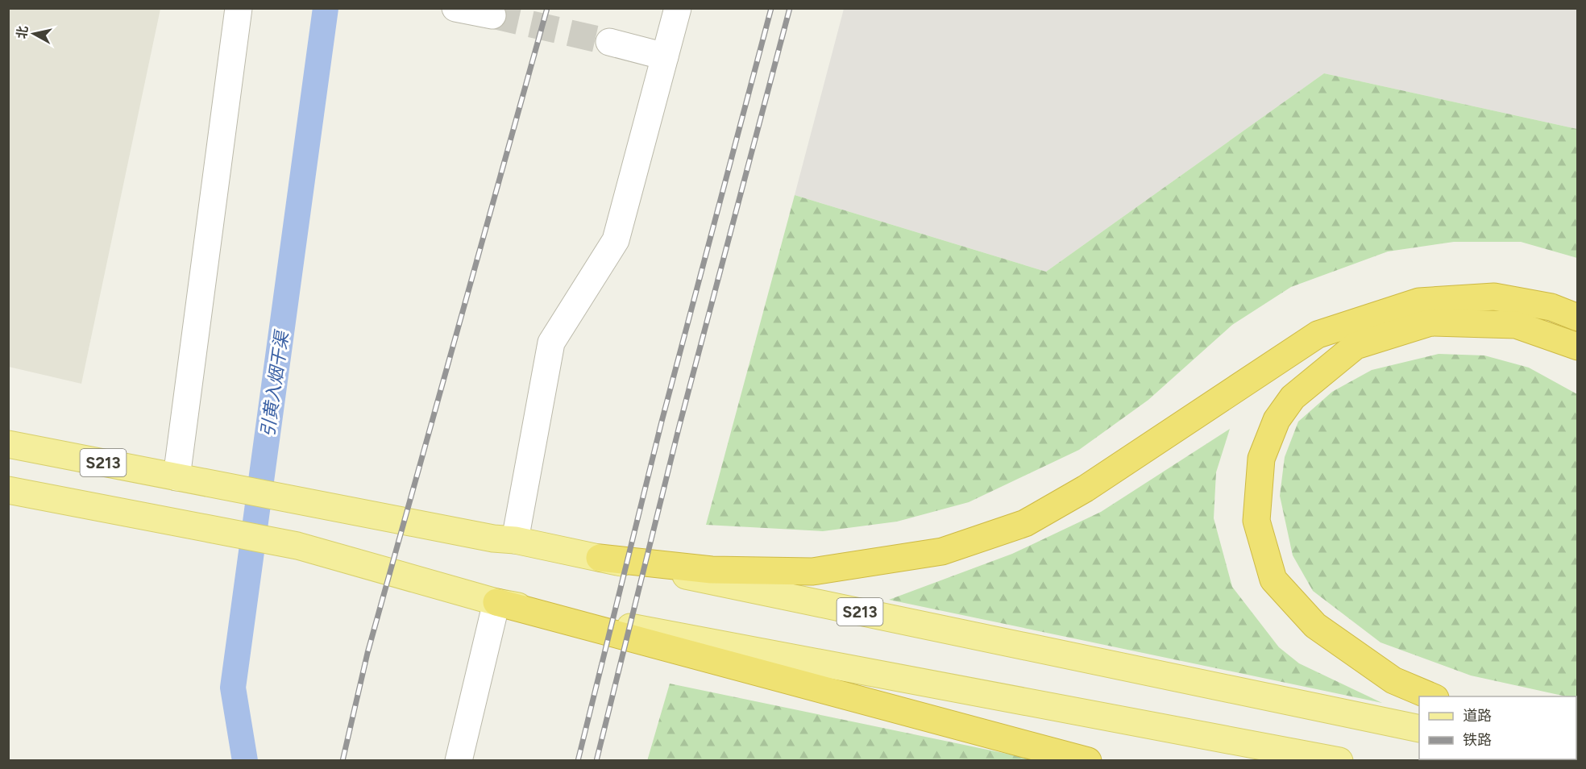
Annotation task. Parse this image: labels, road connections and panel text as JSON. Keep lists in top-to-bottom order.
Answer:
{
  "streets": {
    "main road": ["S213"]
  },
  "water": ["引黄入烟干渠"],
  "legend": ["道路", "铁路"],
  "north": "left"
}
